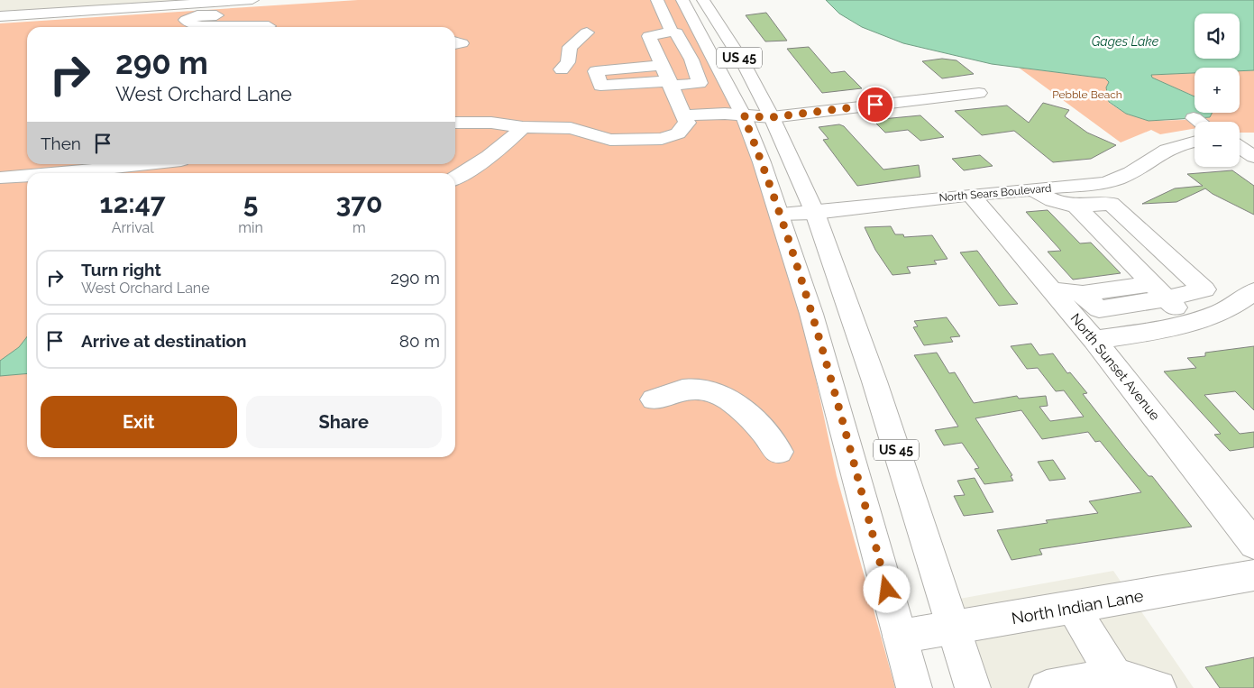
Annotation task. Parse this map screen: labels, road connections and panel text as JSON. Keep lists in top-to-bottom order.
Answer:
{
  "streets": {
    "street": [
      "US 45",
      "North Sears Boulevard",
      "North Sunset Avenue",
      "North Indian Lane"
    ]
  },
  "crossings": [
    ["US 45", "North Sears Boulevard"],
    ["US 45", "North Indian Lane"],
    ["North Sears Boulevard", "North Sunset Avenue"]
  ],
  "water": ["Gages Lake"],
  "parks": ["Pebble Beach"],
  "page": {
    "map_buttons": ["+", "−"],
    "turn": ["290 m", "West Orchard Lane"],
    "then": "Then",
    "eta": [
      "12:47",
      "Arrival",
      "5",
      "min",
      "370",
      "m"
    ],
    "list": [
      {
        "name": "Turn right",
        "note": "West Orchard Lane",
        "value": "290 m"
      },
      {
        "name": "Arrive at destination",
        "value": "80 m"
      }
    ],
    "buttons": ["Exit", "Share"]
  }
}
